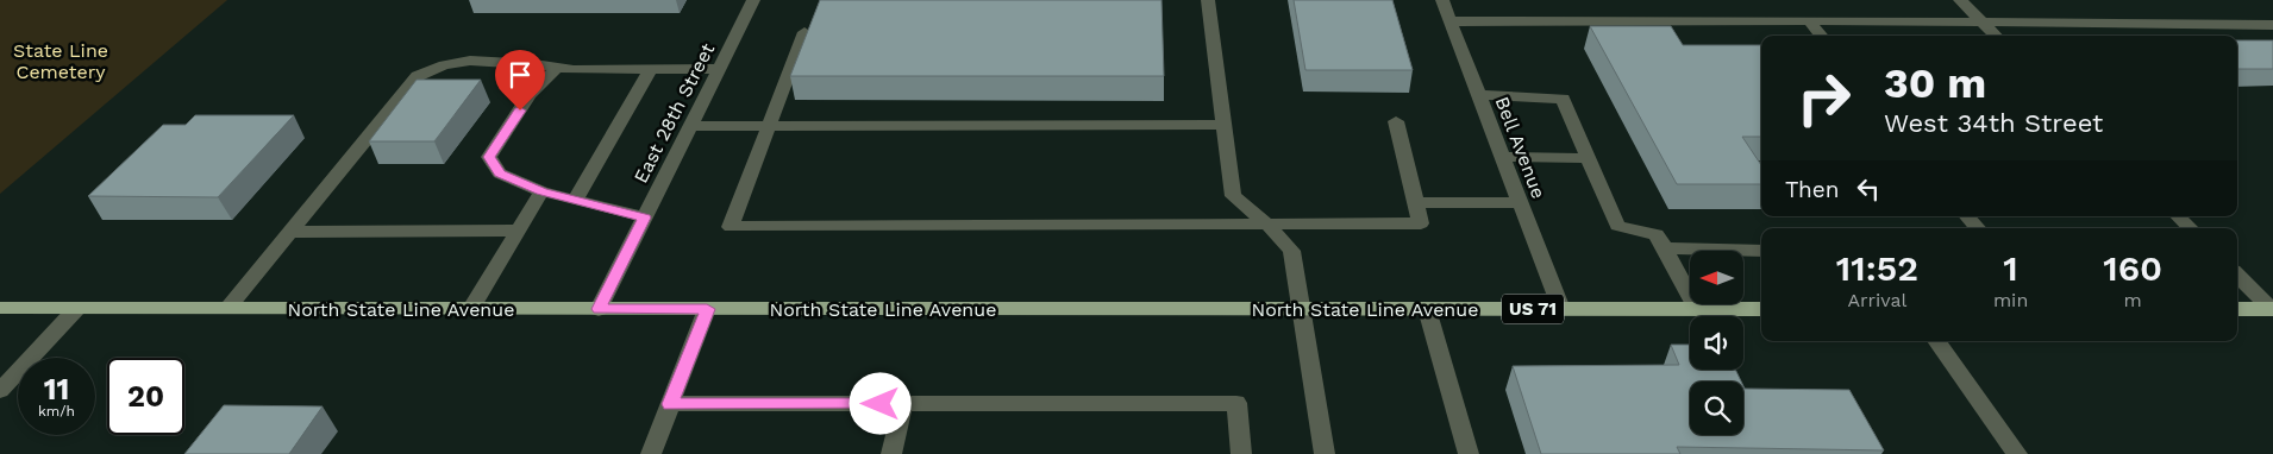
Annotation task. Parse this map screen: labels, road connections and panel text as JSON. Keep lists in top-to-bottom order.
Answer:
{
  "streets": {
    "main road": ["North State Line Avenue", "US 71"],
    "street": ["East 28th Street", "Bell Avenue"]
  },
  "crossings": [
    ["East 28th Street", "North State Line Avenue"],
    ["Bell Avenue", "North State Line Avenue"]
  ],
  "parks": ["State Line Cemetery"],
  "north": "left",
  "page": {
    "turn": ["30 m", "West 34th Street"],
    "then": "Then",
    "eta": [
      "11:52",
      "Arrival",
      "1",
      "min",
      "160",
      "m"
    ],
    "speed": "11 km/h",
    "limit": "20"
  }
}
